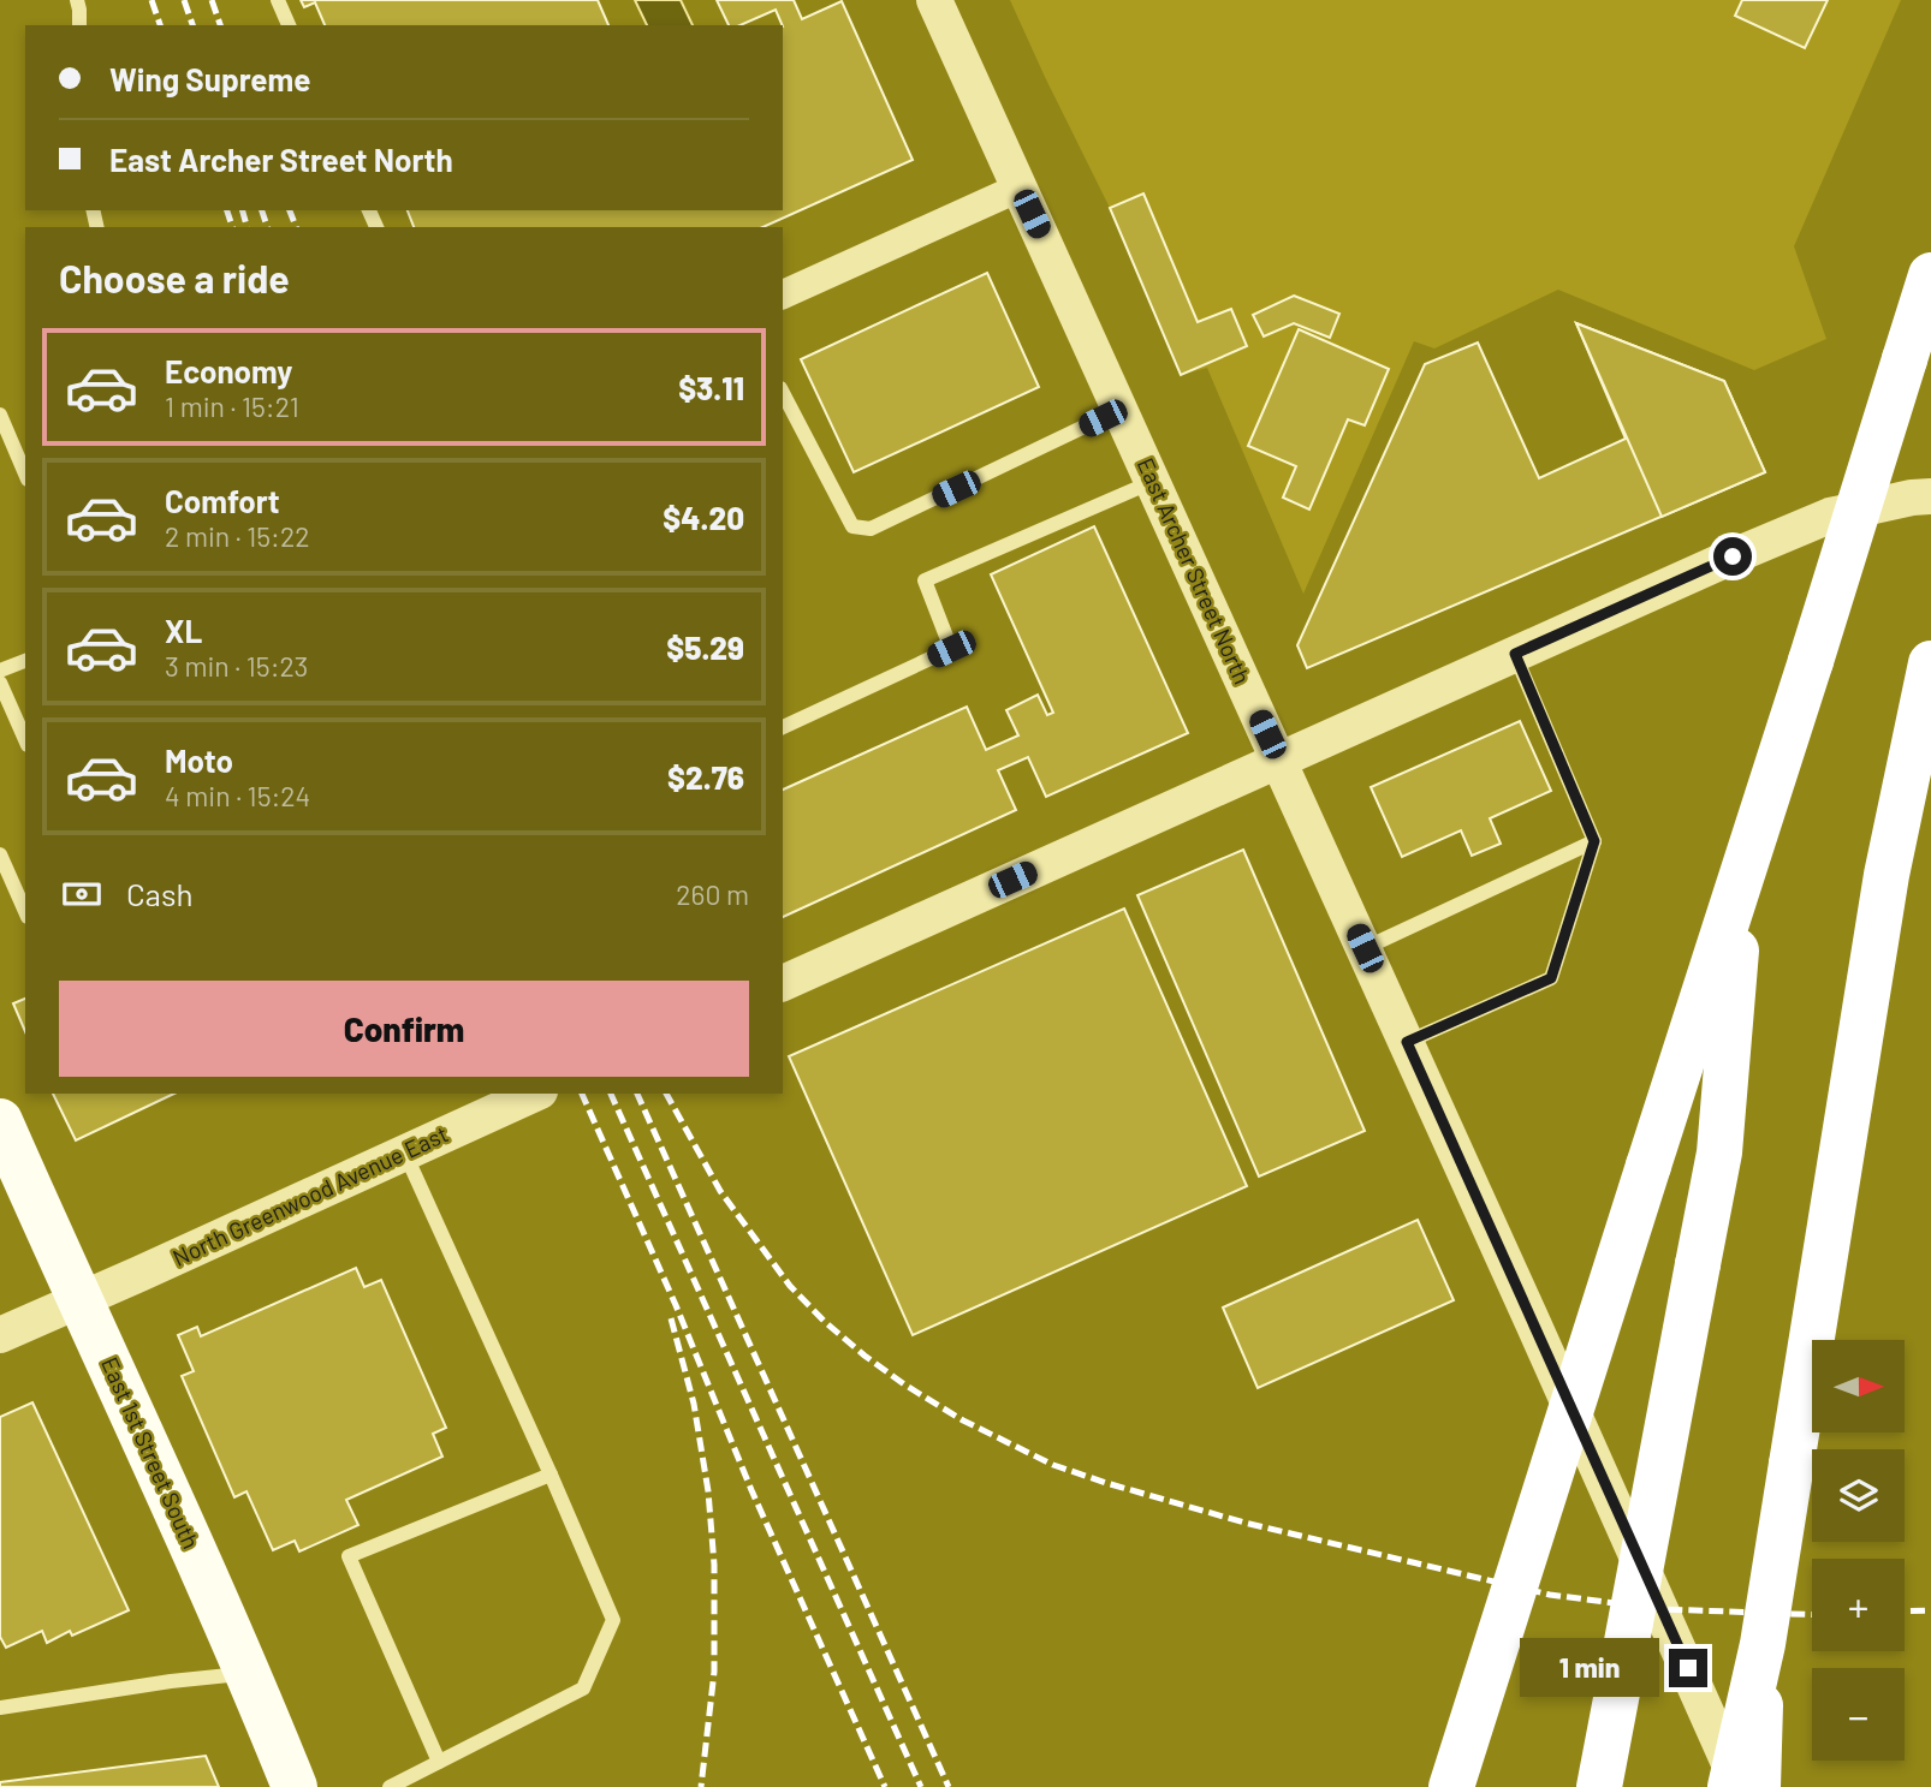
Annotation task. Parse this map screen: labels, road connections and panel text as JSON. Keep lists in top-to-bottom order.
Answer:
{
  "streets": {
    "main road": ["East 1st Street South"],
    "street": ["East Archer Street North", "North Greenwood Avenue East"]
  },
  "crossings": [
    ["North Greenwood Avenue East", "East 1st Street South"]
  ],
  "north": "right",
  "page": {
    "banner": ["Wing Supreme", "East Archer Street North"],
    "heading": "Choose a ride",
    "list": [
      {
        "name": "Economy",
        "note": "1 min · 15:21",
        "value": "$3.11"
      },
      {
        "name": "Comfort",
        "note": "2 min · 15:22",
        "value": "$4.20"
      },
      {
        "name": "XL",
        "note": "3 min · 15:23",
        "value": "$5.29"
      },
      {
        "name": "Moto",
        "note": "4 min · 15:24",
        "value": "$2.76"
      }
    ],
    "pay": ["Cash", "260 m"],
    "buttons": "Confirm",
    "map_buttons": ["+", "−"],
    "bubble": "1 min"
  }
}
